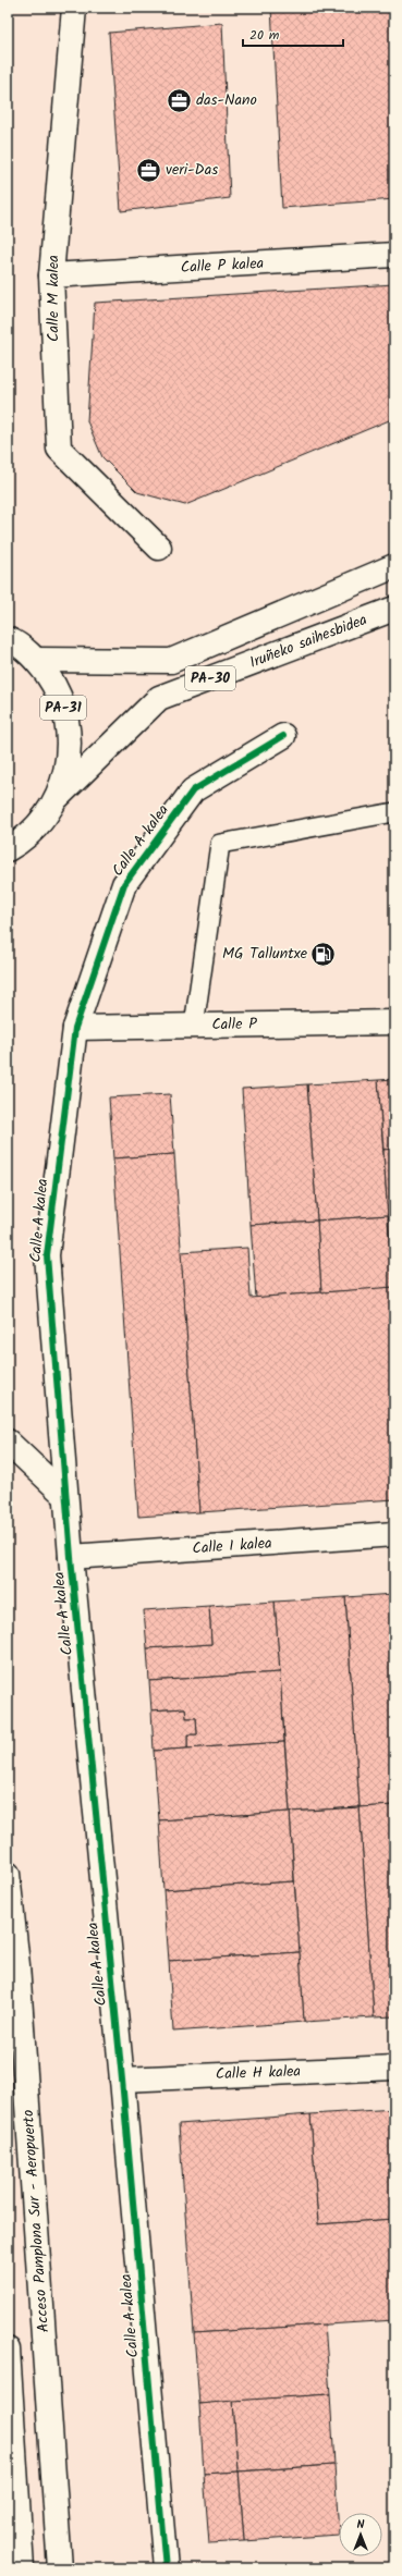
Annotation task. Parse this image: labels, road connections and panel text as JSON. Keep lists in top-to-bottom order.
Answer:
{
  "streets": {
    "main road": [
      "Calle P kalea",
      "Calle M kalea",
      "Iruñeko saihesbidea",
      "PA-30",
      "PA-31",
      "Calle A kalea",
      "Calle P",
      "Calle I kalea",
      "Calle H kalea",
      "Acceso Pamplona Sur - Aeropuerto"
    ]
  },
  "crossings": [
    ["Calle P kalea", "Calle M kalea"],
    ["Iruñeko saihesbidea", "PA-31"],
    ["PA-30", "PA-31"],
    ["Calle A kalea", "Calle P"],
    ["Calle A kalea", "Calle I kalea"],
    ["Calle A kalea", "Calle H kalea"]
  ],
  "places": {
    "office": ["das-Nano", "veri-Das"],
    "fuel station": ["MG Talluntxe"]
  },
  "scale_bar": "20 m",
  "north": "top"
}
